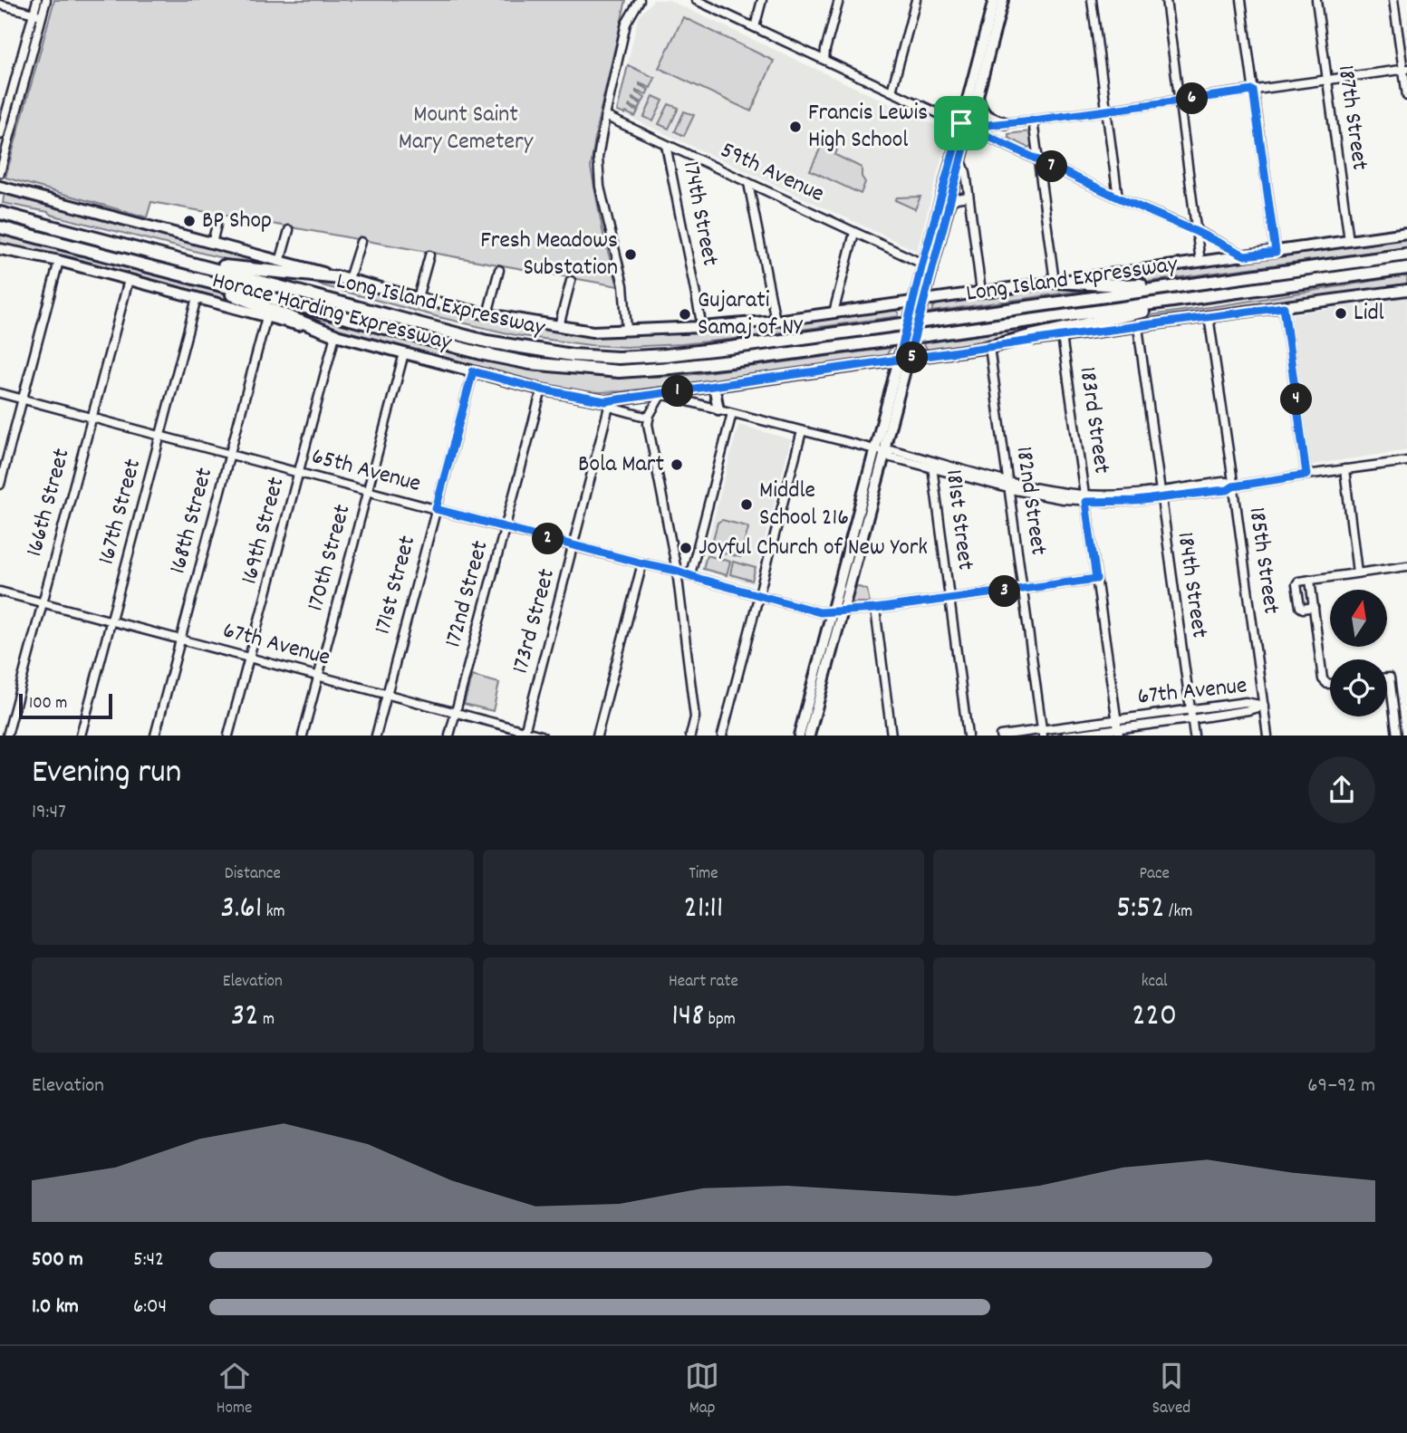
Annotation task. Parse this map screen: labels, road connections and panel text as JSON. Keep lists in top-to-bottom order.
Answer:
{
  "streets": {
    "highway": ["Long Island Expressway"],
    "main road": ["Horace Harding Expressway"],
    "street": [
      "187th Street",
      "59th Avenue",
      "174th Street",
      "183rd Street",
      "65th Avenue",
      "182nd Street",
      "166th Street",
      "167th Street",
      "181st Street",
      "168th Street",
      "169th Street",
      "170th Street",
      "185th Street",
      "171st Street",
      "184th Street",
      "172nd Street",
      "173rd Street",
      "67th Avenue"
    ]
  },
  "crossings": [
    ["187th Street", "Horace Harding Expressway"],
    ["59th Avenue", "174th Street"],
    ["174th Street", "Horace Harding Expressway"],
    ["Horace Harding Expressway", "183rd Street"],
    ["Horace Harding Expressway", "182nd Street"],
    ["Horace Harding Expressway", "166th Street"],
    ["Horace Harding Expressway", "167th Street"],
    ["Horace Harding Expressway", "168th Street"],
    ["Horace Harding Expressway", "169th Street"],
    ["Horace Harding Expressway", "170th Street"],
    ["Horace Harding Expressway", "185th Street"],
    ["Horace Harding Expressway", "171st Street"],
    ["Horace Harding Expressway", "184th Street"],
    ["Horace Harding Expressway", "172nd Street"],
    ["Horace Harding Expressway", "173rd Street"],
    ["183rd Street", "65th Avenue"],
    ["183rd Street", "67th Avenue"],
    ["65th Avenue", "182nd Street"],
    ["65th Avenue", "166th Street"],
    ["65th Avenue", "167th Street"],
    ["65th Avenue", "181st Street"],
    ["65th Avenue", "168th Street"],
    ["65th Avenue", "169th Street"],
    ["65th Avenue", "170th Street"],
    ["65th Avenue", "171st Street"],
    ["65th Avenue", "172nd Street"],
    ["65th Avenue", "173rd Street"],
    ["182nd Street", "67th Avenue"],
    ["166th Street", "67th Avenue"],
    ["167th Street", "67th Avenue"],
    ["168th Street", "67th Avenue"],
    ["169th Street", "67th Avenue"],
    ["170th Street", "67th Avenue"],
    ["185th Street", "67th Avenue"],
    ["171st Street", "67th Avenue"],
    ["184th Street", "67th Avenue"],
    ["172nd Street", "67th Avenue"],
    ["173rd Street", "67th Avenue"]
  ],
  "parks": ["Mount Saint Mary Cemetery"],
  "places": [
    "Francis Lewis High School",
    "BP Shop",
    "Fresh Meadows Substation",
    "Lidl",
    "Gujarati Samaj of NY",
    "Bola Mart",
    "Middle School 216",
    "Joyful Church of New York"
  ],
  "scale_bar": "100 m",
  "north": "top",
  "page": {
    "pins": [
      "6",
      "7",
      "5",
      "1",
      "4",
      "2",
      "3"
    ],
    "scale": "100 m",
    "heading": ["Evening run", "19:47"],
    "stats": [
      ["Distance", "3.61 km"],
      ["Time", "21:11"],
      ["Pace", "5:52 /km"],
      ["Elevation", "32 m"],
      ["Heart rate", "148 bpm"],
      ["kcal", "220"]
    ],
    "chart": ["Elevation", "69–92 m"],
    "list": [
      {
        "name": "500 m",
        "note": "5:42"
      },
      {
        "name": "1.0 km",
        "note": "6:04"
      }
    ],
    "tabs": ["Home", "Map", "Saved"]
  }
}
